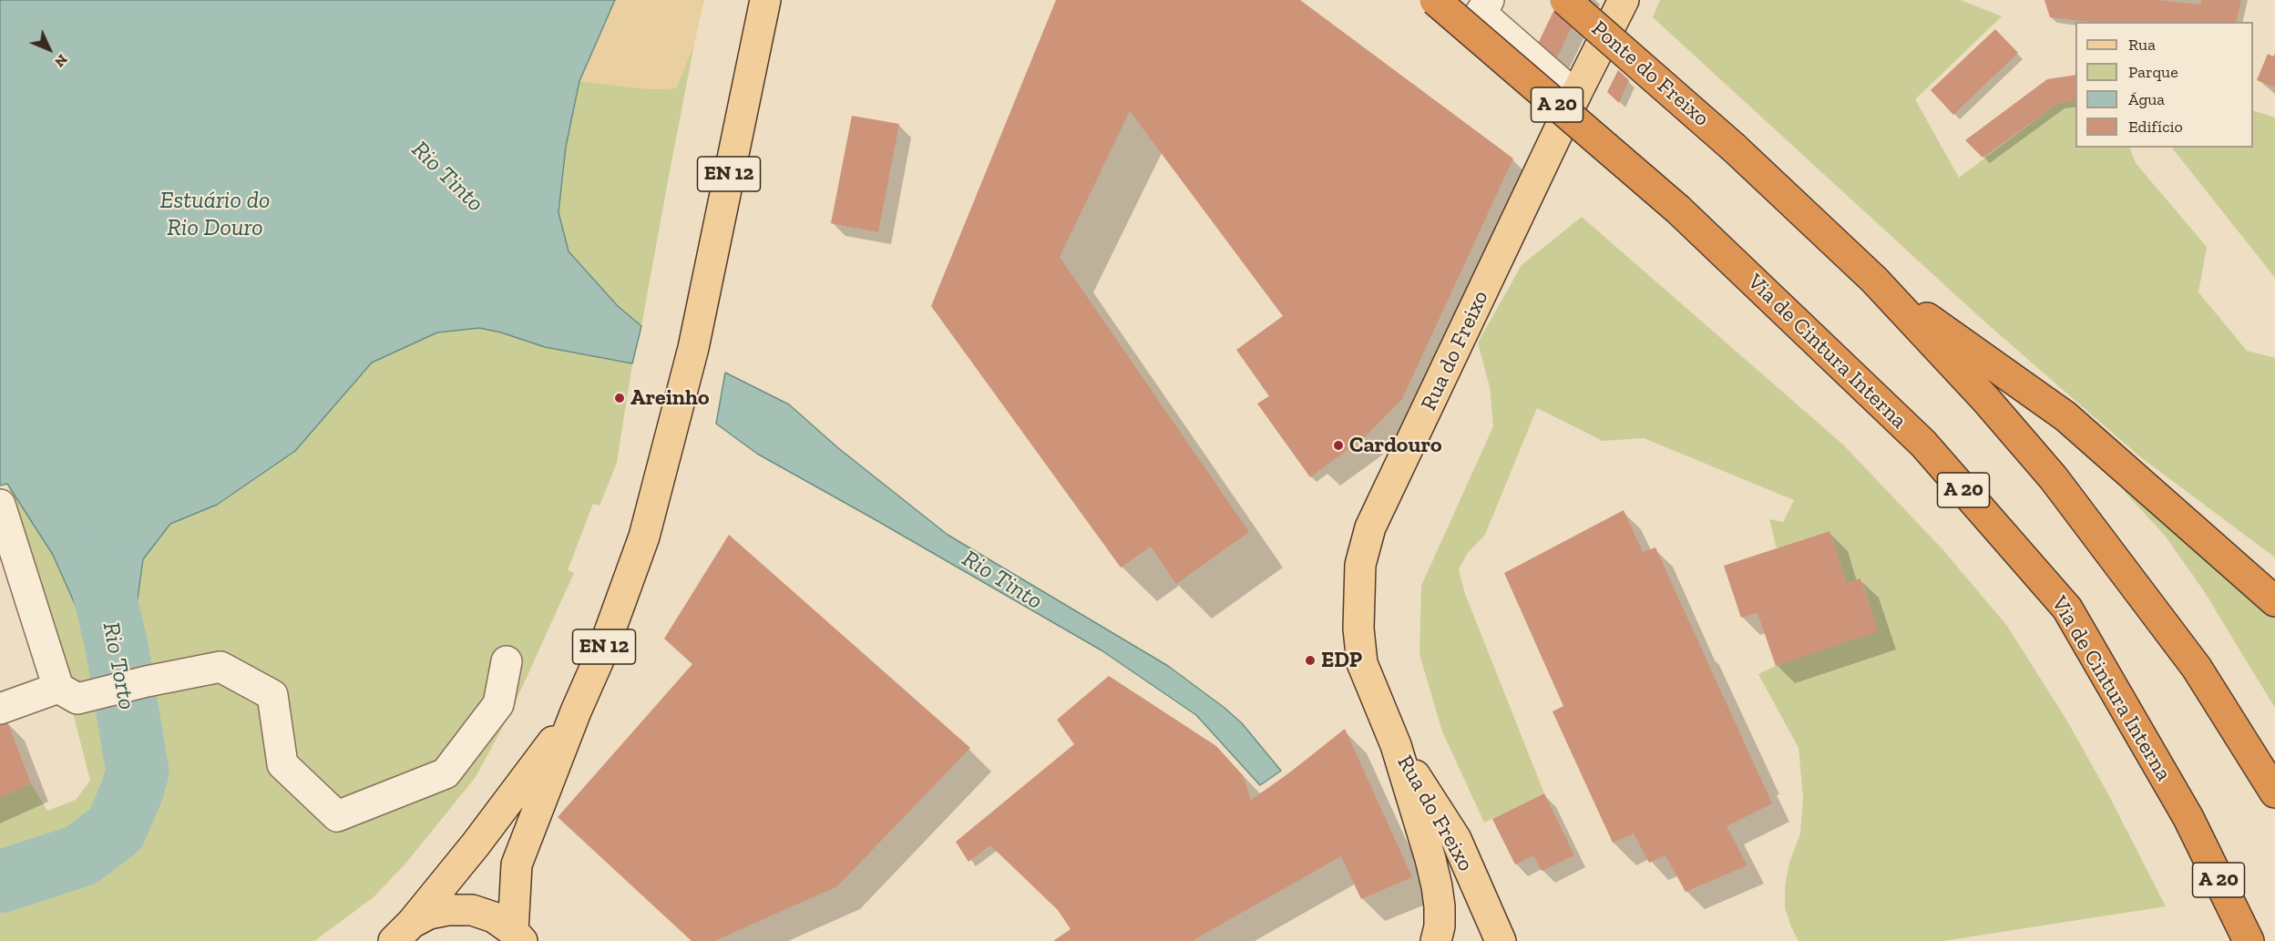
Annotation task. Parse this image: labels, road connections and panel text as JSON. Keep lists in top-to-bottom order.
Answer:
{
  "streets": {
    "highway": ["Ponte do Freixo", "A 20", "Via de Cintura Interna"],
    "main road": ["EN 12", "Rua do Freixo"]
  },
  "water": ["Rio Tinto", "Estuário do Rio Douro", "Rio Torto"],
  "places": ["Areinho", "Cardouro", "EDP"],
  "legend": [
    "Rua",
    "Parque",
    "Água",
    "Edifício"
  ],
  "north": "bottom right"
}
